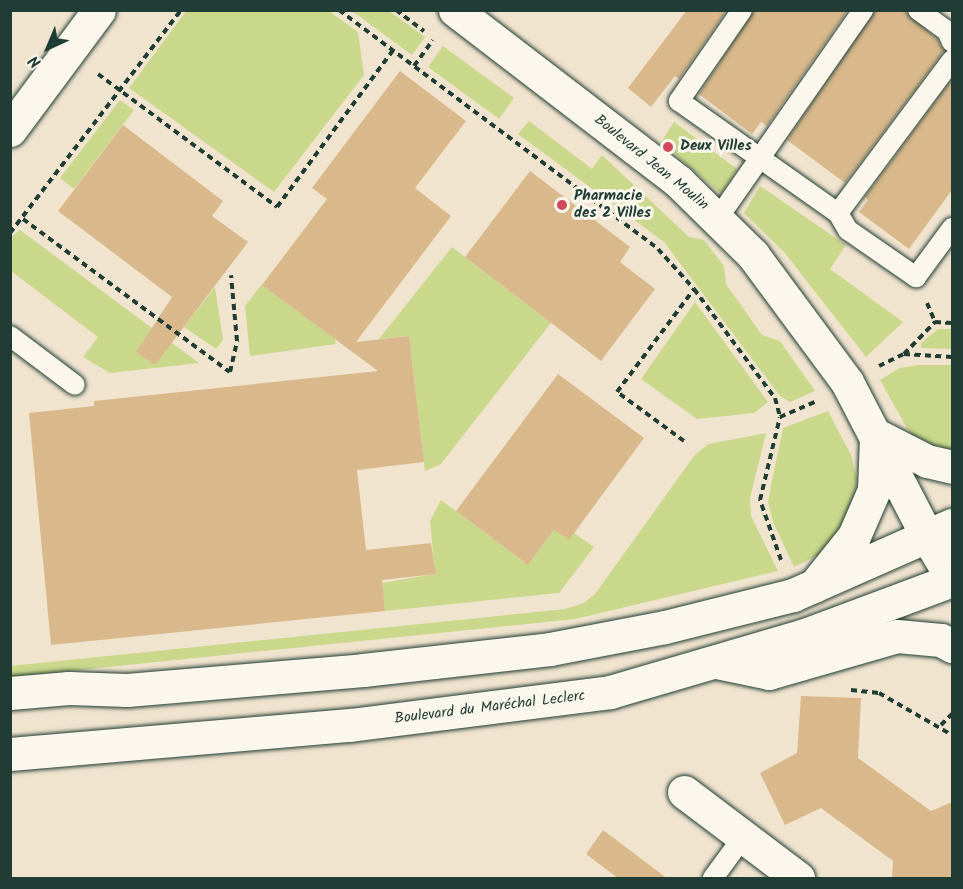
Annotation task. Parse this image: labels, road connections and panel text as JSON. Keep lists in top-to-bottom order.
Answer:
{
  "streets": {
    "main road": ["Boulevard Jean Moulin", "Boulevard du Maréchal Leclerc"]
  },
  "crossings": [
    ["Boulevard Jean Moulin", "Boulevard du Maréchal Leclerc"]
  ],
  "places": ["Deux Villes", "Pharmacie des 2 Villes"],
  "north": "bottom left"
}
